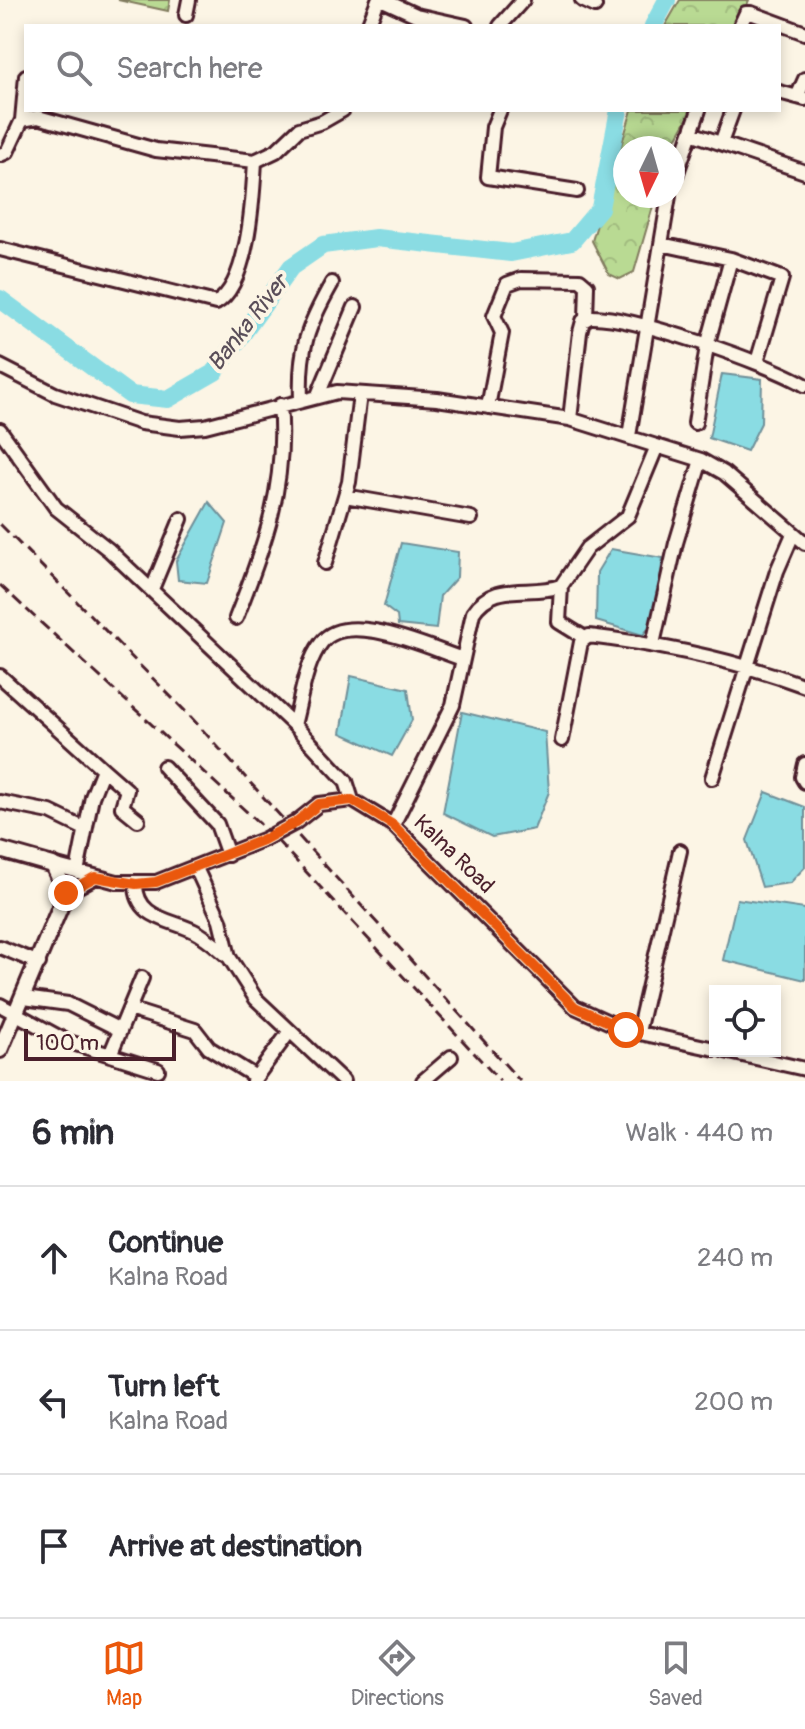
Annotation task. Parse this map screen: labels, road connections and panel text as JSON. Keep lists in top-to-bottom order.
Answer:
{
  "streets": {
    "street": ["Kalna Road"]
  },
  "water": ["Banka River"],
  "scale_bar": "100 m",
  "north": "bottom",
  "page": {
    "search": "Search here",
    "scale": "100 m",
    "heading": ["6 min", "Walk · 440 m"],
    "list": [
      ["Continue", "Kalna Road", "240 m"],
      ["Turn left", "Kalna Road", "200 m"],
      "Arrive at destination"
    ],
    "nav": ["Map", "Directions", "Saved"]
  }
}
